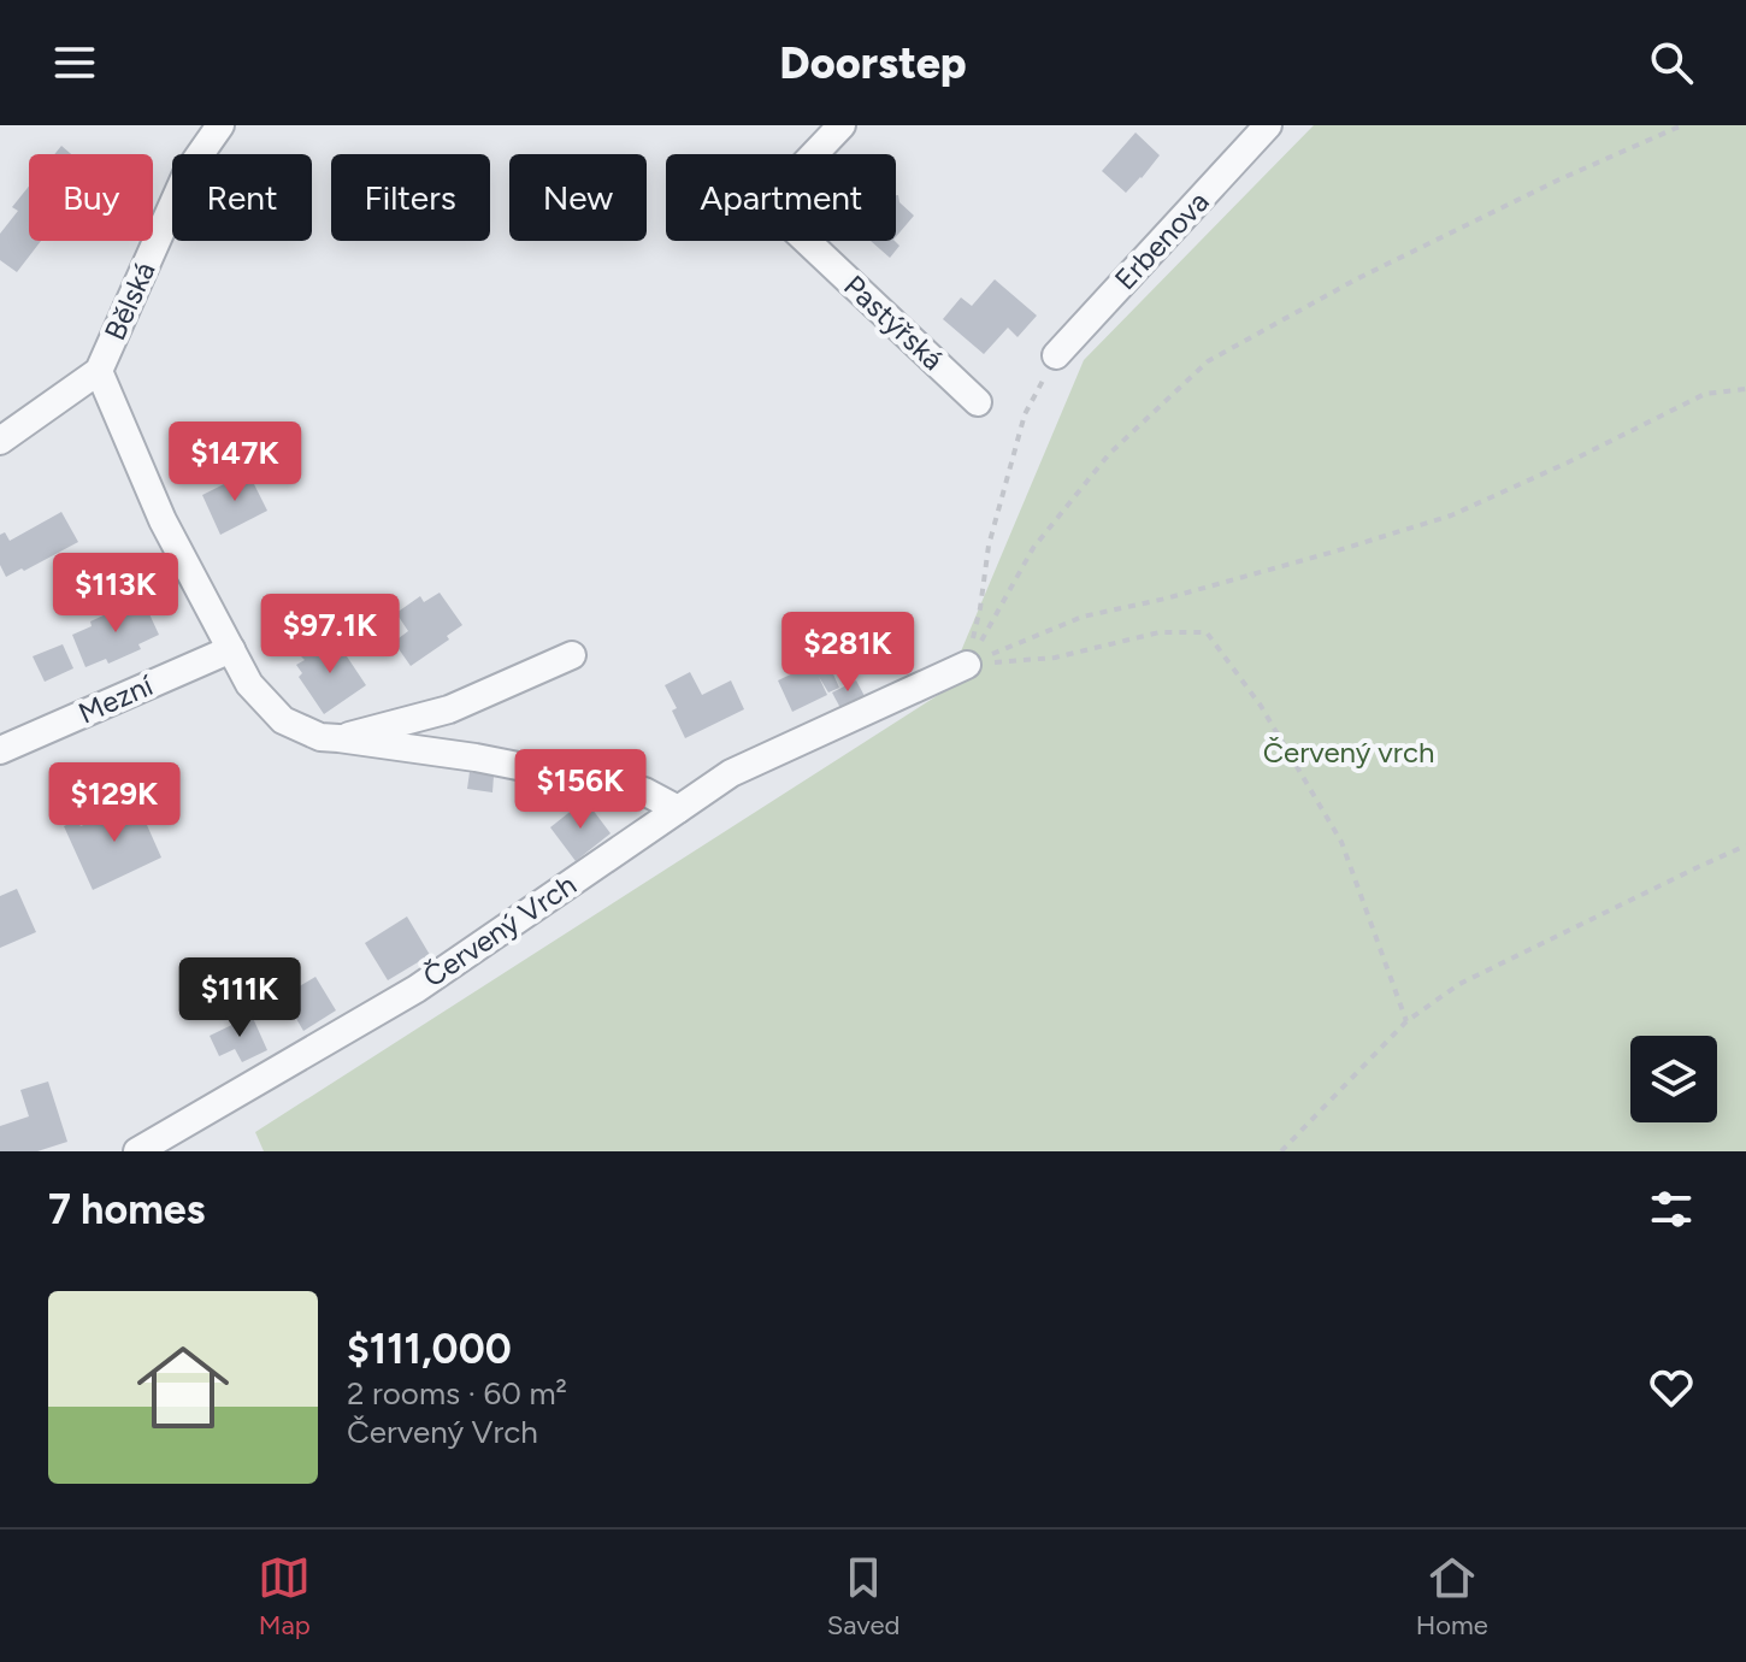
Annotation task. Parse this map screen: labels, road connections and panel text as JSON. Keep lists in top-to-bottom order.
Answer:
{
  "streets": {
    "street": [
      "Erbenova",
      "Bělská",
      "Pastýřská",
      "Mezní",
      "Červený Vrch"
    ]
  },
  "parks": ["Červený vrch"],
  "page": {
    "header": "Doorstep",
    "chip": [
      "Buy",
      "Rent",
      "Filters",
      "New",
      "Apartment"
    ],
    "price": [
      "$147K",
      "$113K",
      "$97.1K",
      "$281K",
      "$156K",
      "$129K",
      "$111K"
    ],
    "heading": "7 homes",
    "list": [
      {
        "name": "$111,000",
        "note": "2 rooms · 60 m² · Červený Vrch"
      }
    ],
    "tabs": ["Map", "Saved", "Home"]
  }
}
